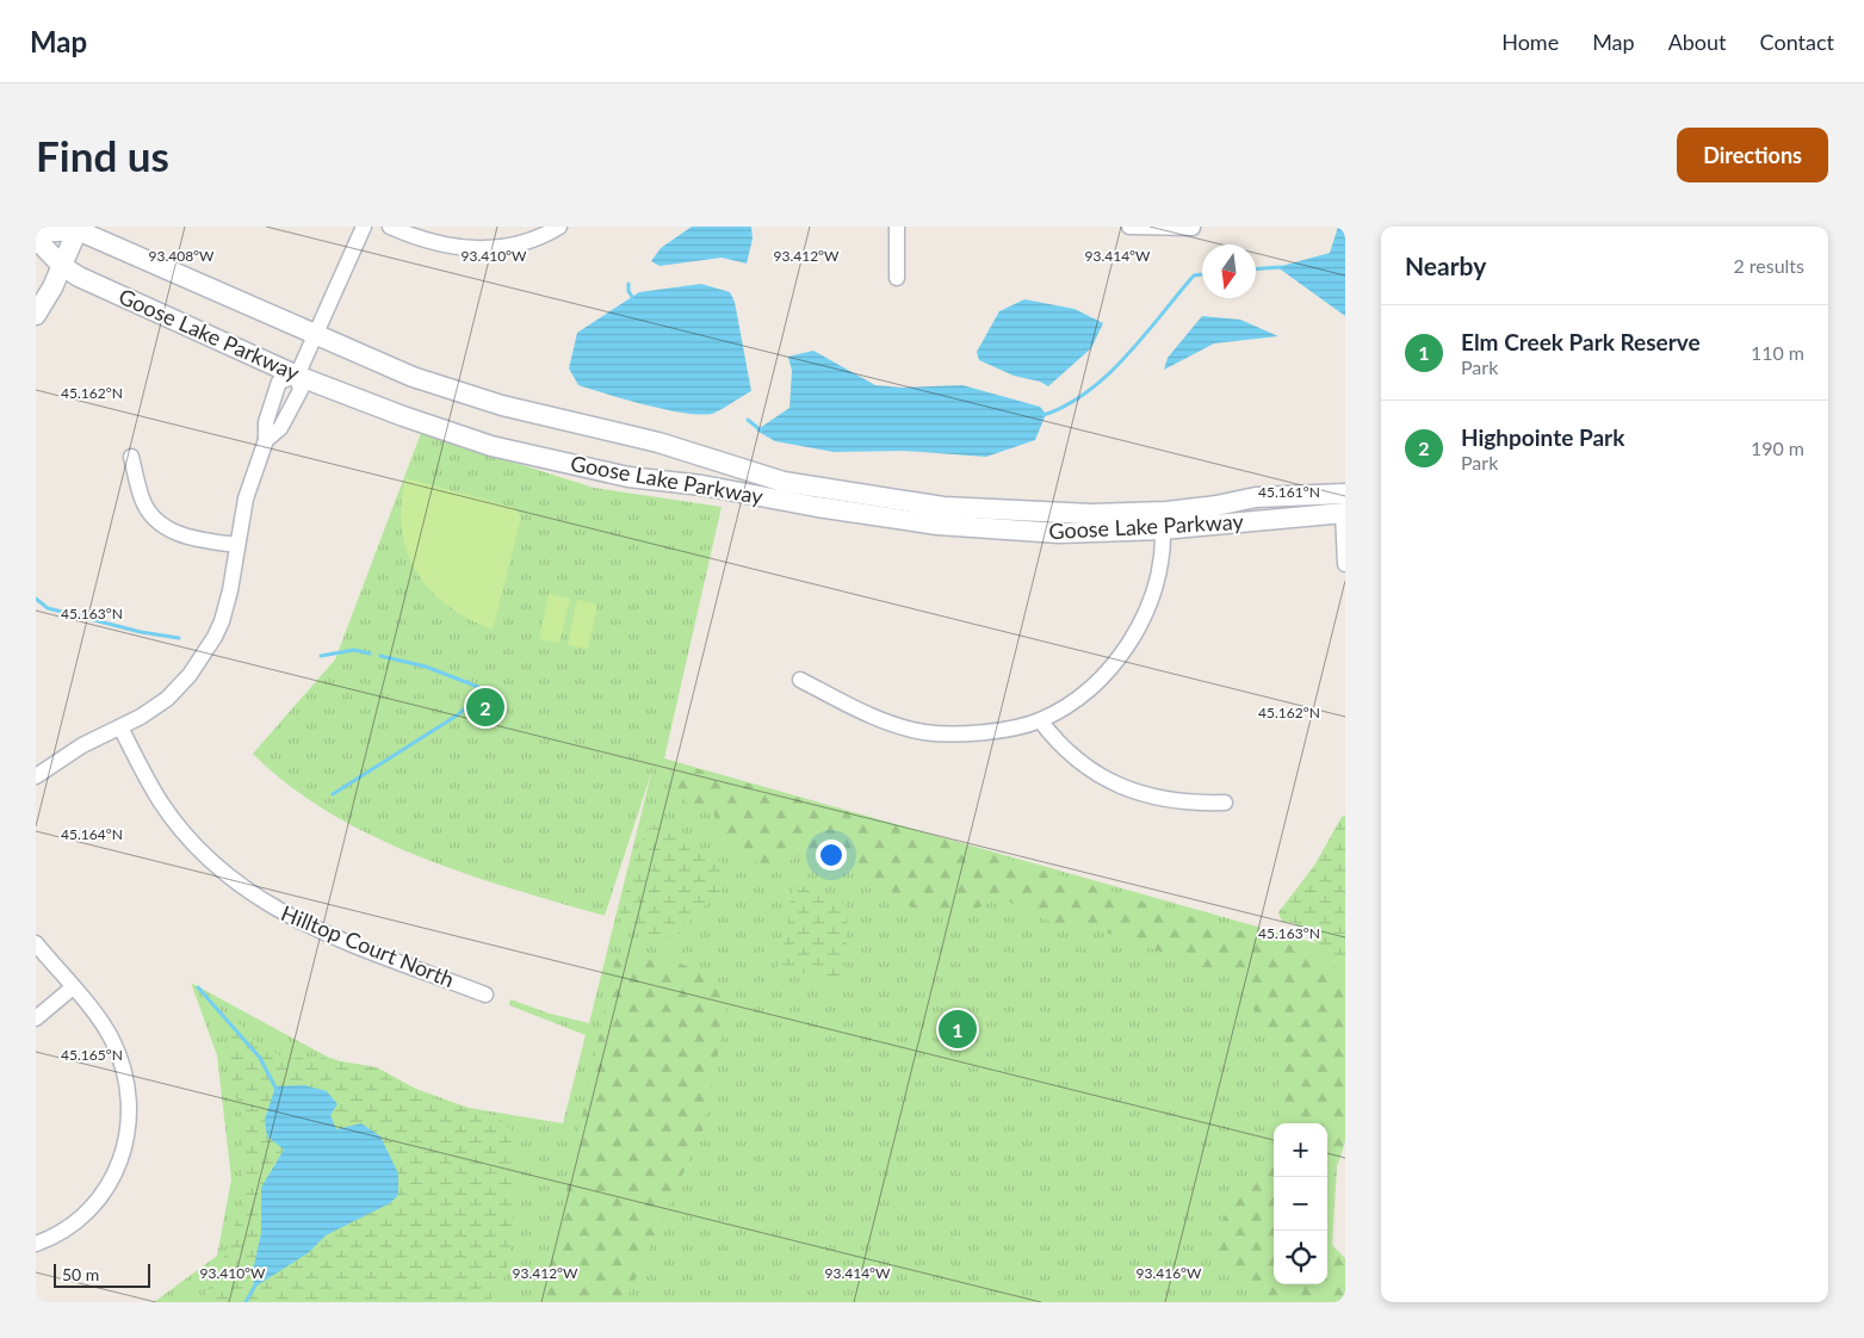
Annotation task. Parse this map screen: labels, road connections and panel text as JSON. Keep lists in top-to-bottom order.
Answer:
{
  "streets": {
    "street": ["Goose Lake Parkway", "Hilltop Court North"]
  },
  "scale_bar": "50 m",
  "north": "bottom",
  "page": {
    "header": "Map",
    "nav": [
      "Home",
      "Map",
      "About",
      "Contact"
    ],
    "buttons": "Directions",
    "title": "Find us",
    "heading": ["Nearby", "2 results"],
    "list": [
      {
        "mark": "1",
        "name": "Elm Creek Park Reserve",
        "note": "Park",
        "value": "110 m"
      },
      {
        "mark": "2",
        "name": "Highpointe Park",
        "note": "Park",
        "value": "190 m"
      }
    ],
    "pins": ["2", "1"],
    "map_buttons": ["+", "−"],
    "scale": "50 m"
  },
  "coordinates": [
    "93.408°W",
    "93.410°W",
    "93.412°W",
    "93.414°W",
    "45.162°N",
    "45.161°N",
    "45.163°N",
    "45.164°N",
    "45.165°N",
    "93.416°W"
  ]
}
